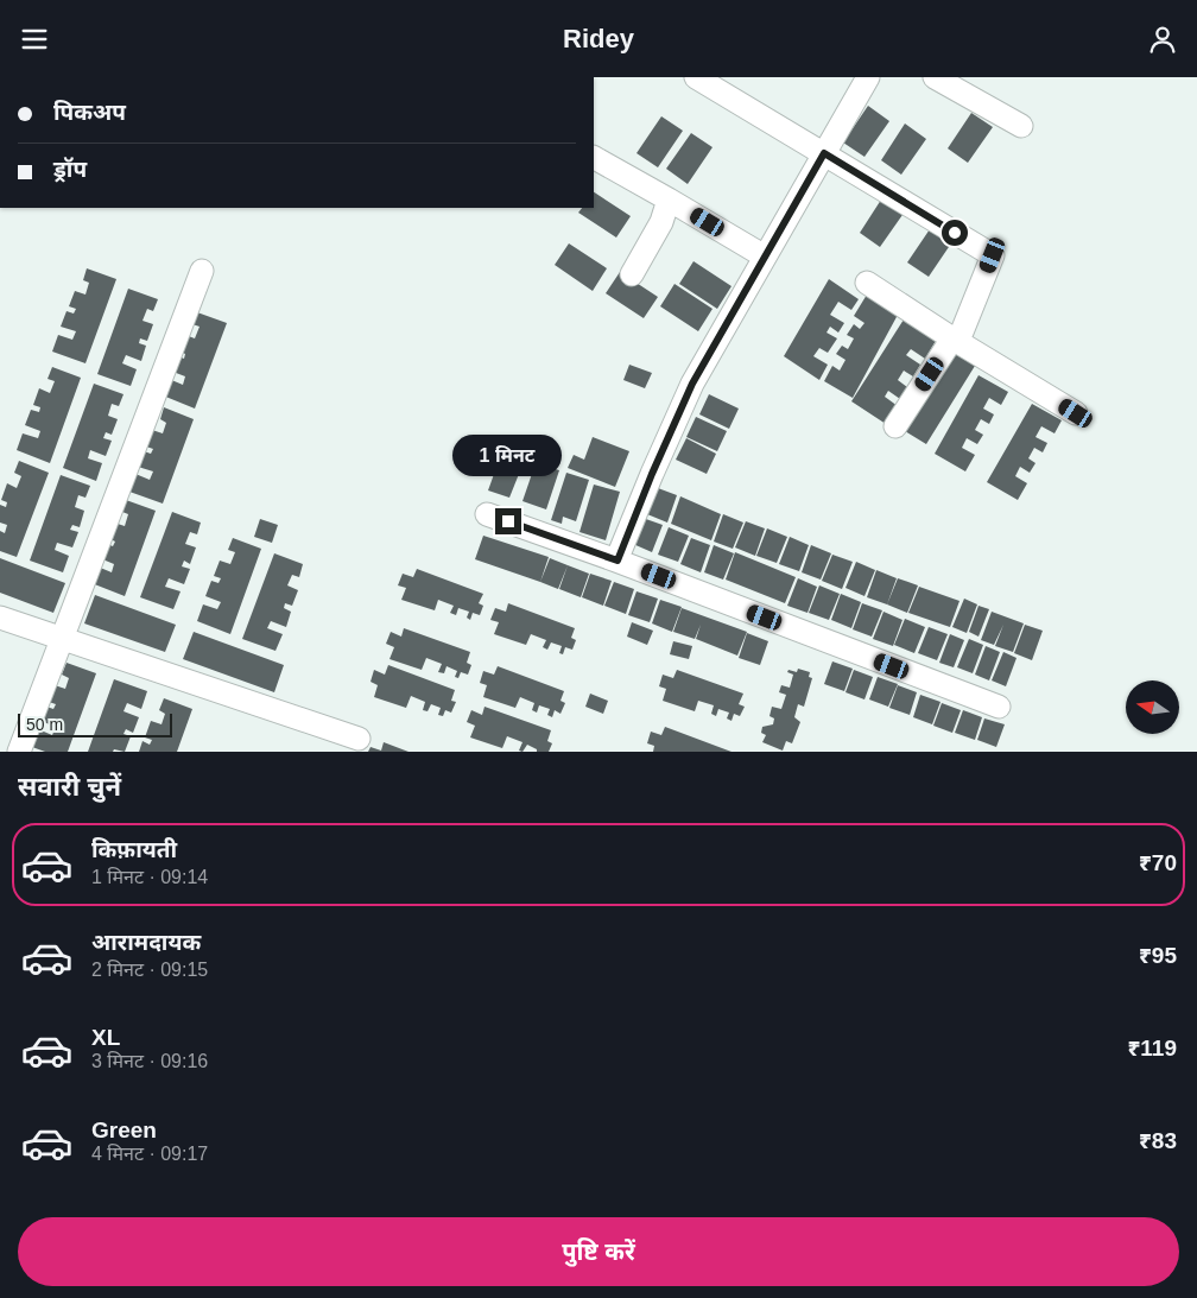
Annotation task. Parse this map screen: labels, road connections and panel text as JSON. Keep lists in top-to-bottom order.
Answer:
{
  "scale_bar": "50 m",
  "north": "left",
  "page": {
    "header": "Ridey",
    "banner": ["पिकअप", "ड्रॉप"],
    "bubble": "1 मिनट",
    "scale": "50 m",
    "heading": "सवारी चुनें",
    "list": [
      {
        "name": "किफ़ायती",
        "note": "1 मिनट · 09:14",
        "value": "₹70"
      },
      {
        "name": "आरामदायक",
        "note": "2 मिनट · 09:15",
        "value": "₹95"
      },
      {
        "name": "XL",
        "note": "3 मिनट · 09:16",
        "value": "₹119"
      },
      {
        "name": "Green",
        "note": "4 मिनट · 09:17",
        "value": "₹83"
      }
    ],
    "buttons": "पुष्टि करें"
  }
}
